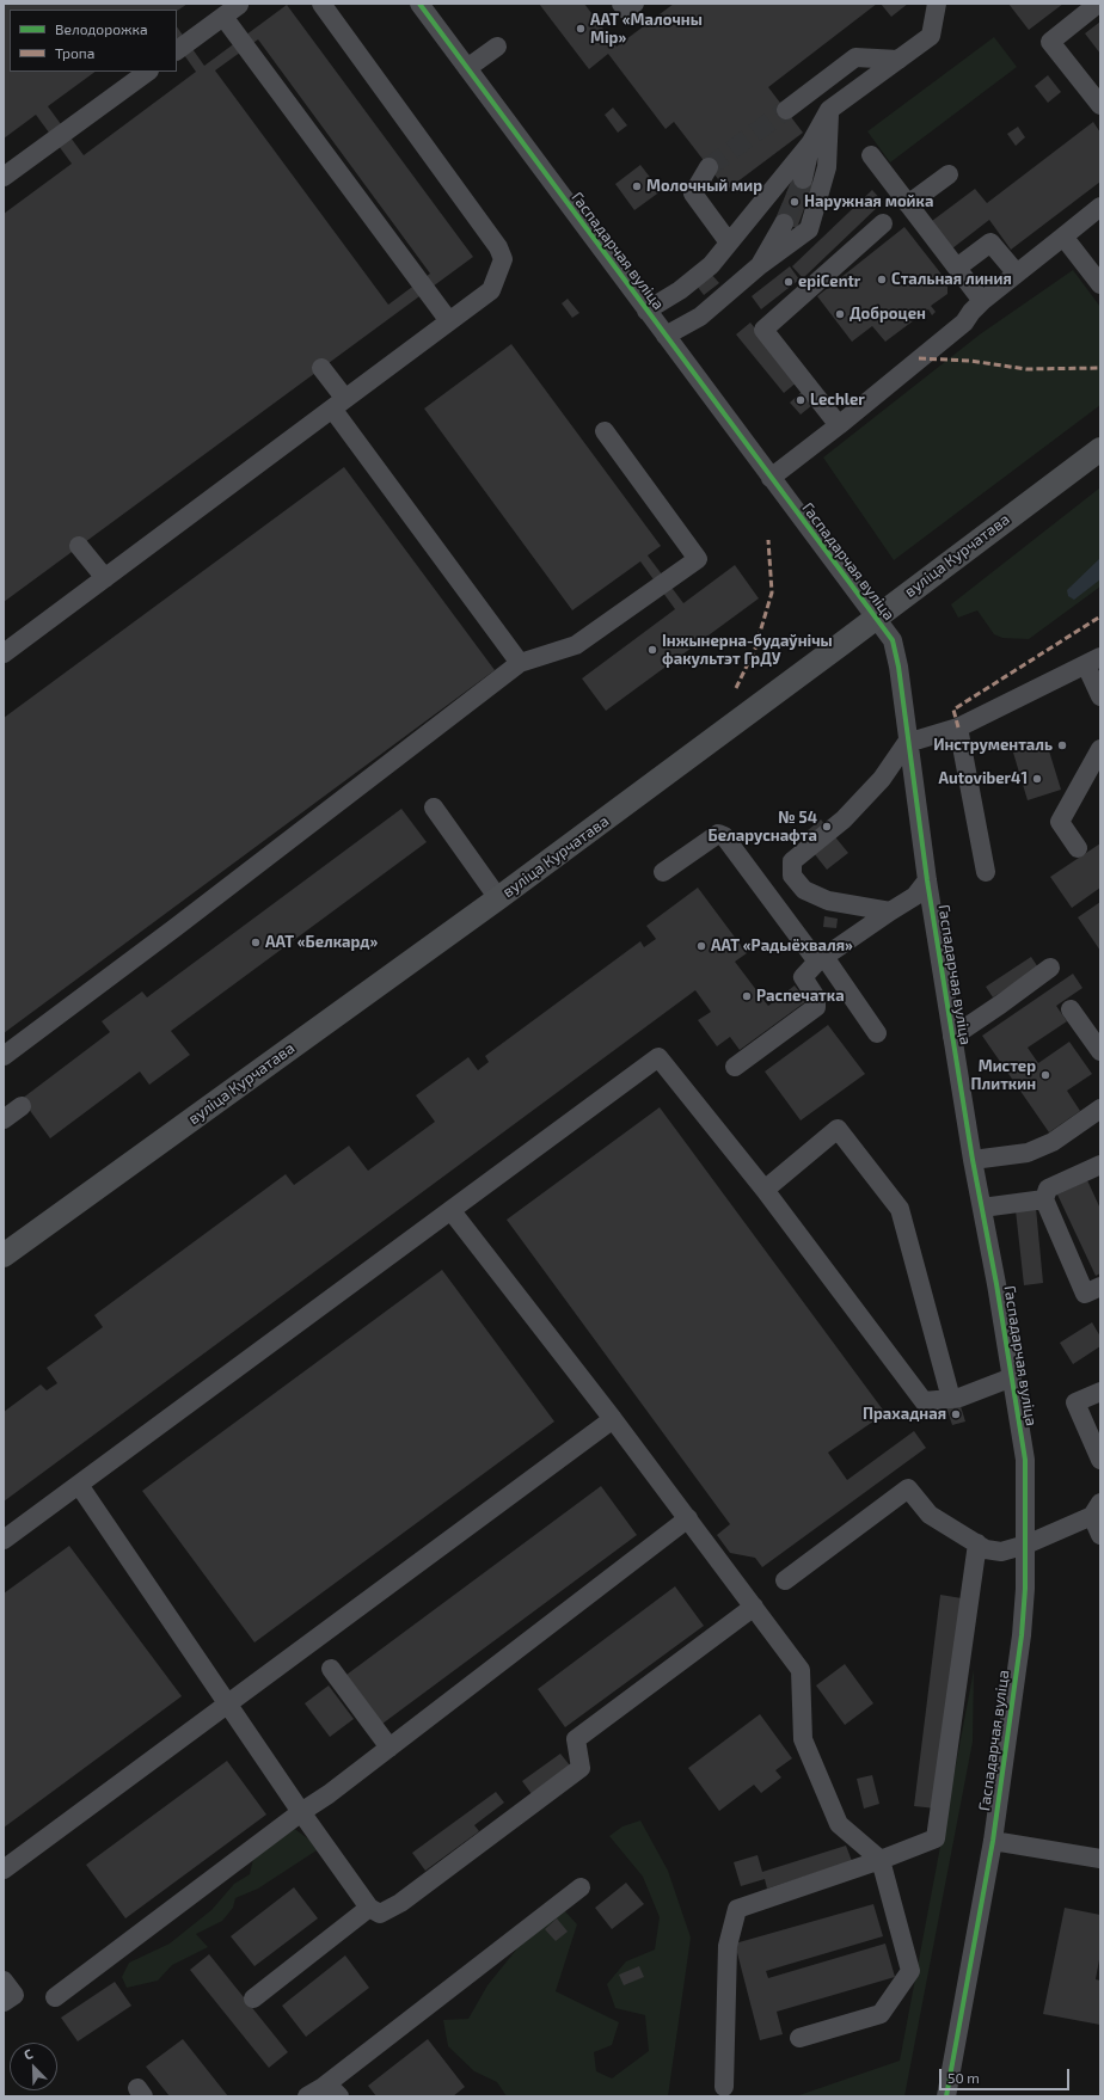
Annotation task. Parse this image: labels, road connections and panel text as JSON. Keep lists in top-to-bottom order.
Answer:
{
  "streets": {
    "main road": ["вуліца Курчатава"],
    "street": ["Гаспадарчая вуліца"]
  },
  "crossings": [
    ["Гаспадарчая вуліца", "вуліца Курчатава"]
  ],
  "places": [
    "ААТ «Малочны Мір»",
    "Молочный мир",
    "Наружная мойка",
    "Стальная линия",
    "epiCentr",
    "Доброцен",
    "Lechler",
    "Інжынерна-будаўнічы факультэт ГрДУ",
    "Инструменталь",
    "Autoviber41",
    "№ 54 Беларуснафта",
    "ААТ «Белкард»",
    "ААТ «Радыёхваля»",
    "Распечатка",
    "Мистер Плиткин",
    "Прахадная"
  ],
  "legend": ["Велодорожка", "Тропа"],
  "scale_bar": "50 m",
  "north": "top left"
}
